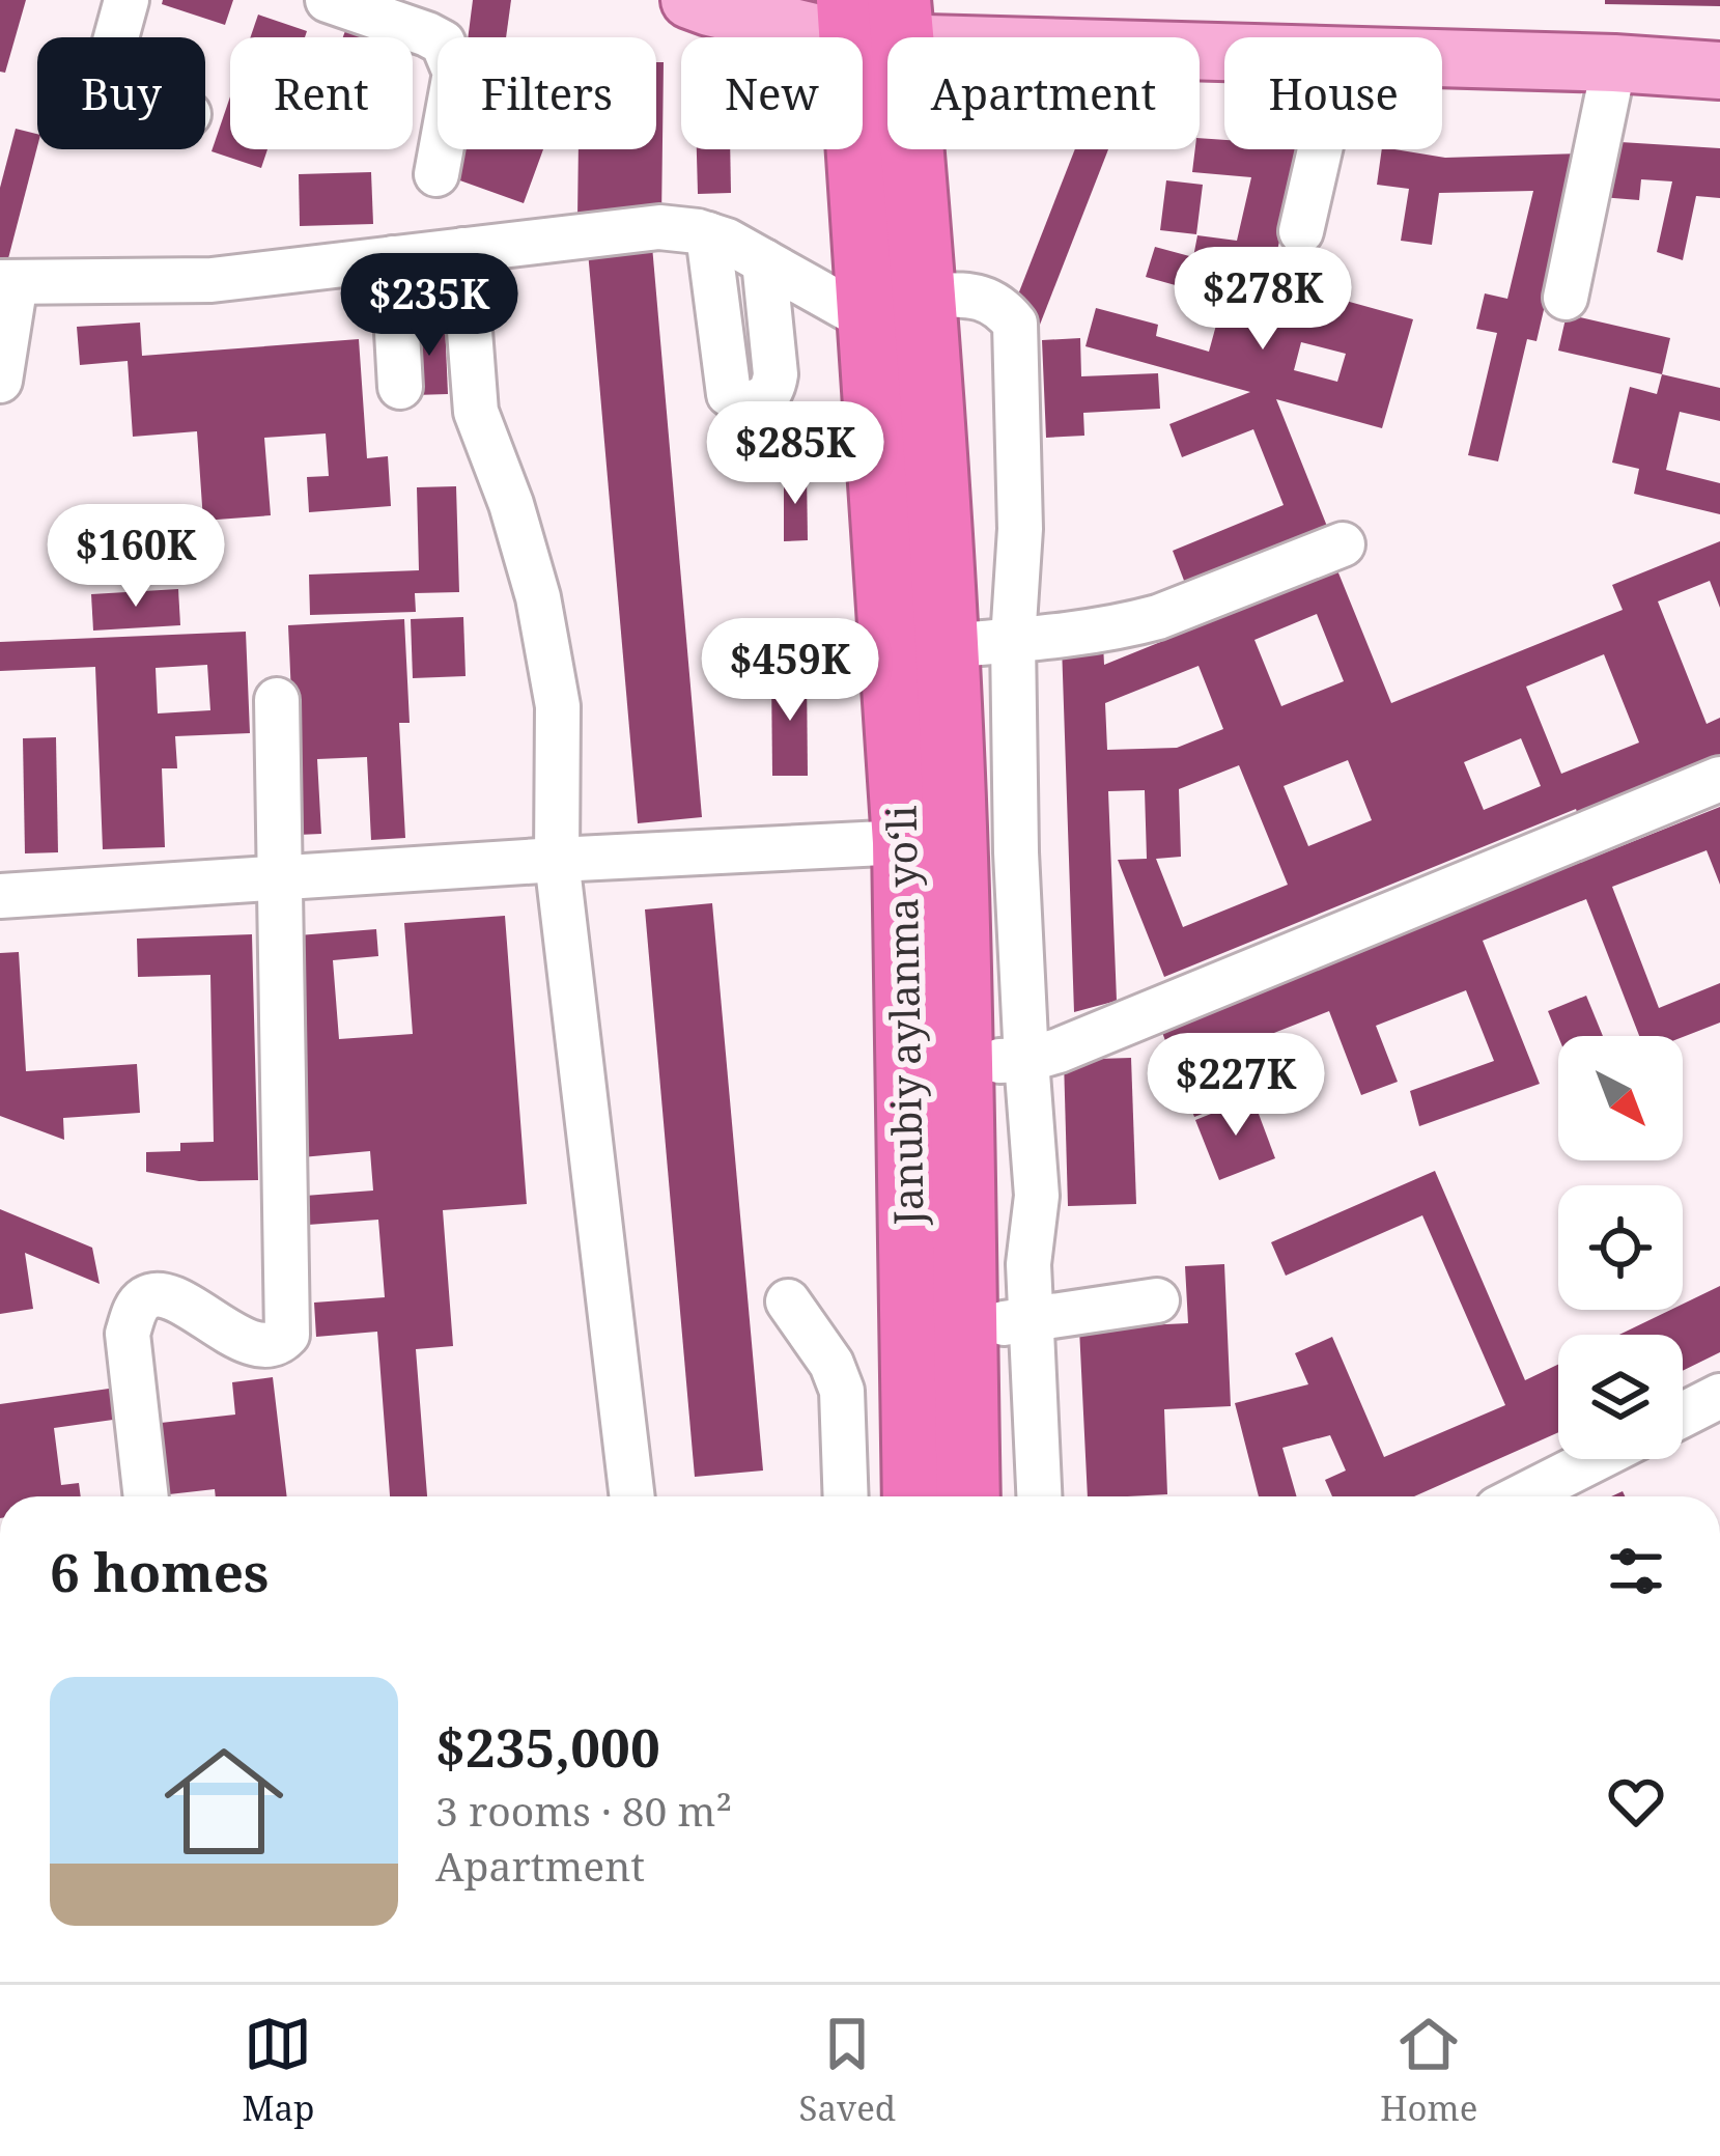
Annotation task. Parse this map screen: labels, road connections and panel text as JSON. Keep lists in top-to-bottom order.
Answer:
{
  "streets": {
    "highway": ["Janubiy aylanma yoʻli"]
  },
  "north": "bottom right",
  "page": {
    "chip": [
      "Buy",
      "Rent",
      "Filters",
      "New",
      "Apartment",
      "House"
    ],
    "price": [
      "$278K",
      "$235K",
      "$285K",
      "$160K",
      "$459K",
      "$227K"
    ],
    "heading": "6 homes",
    "list": [
      {
        "name": "$235,000",
        "note": "3 rooms · 80 m² · Apartment"
      }
    ],
    "tabs": ["Map", "Saved", "Home"]
  }
}
